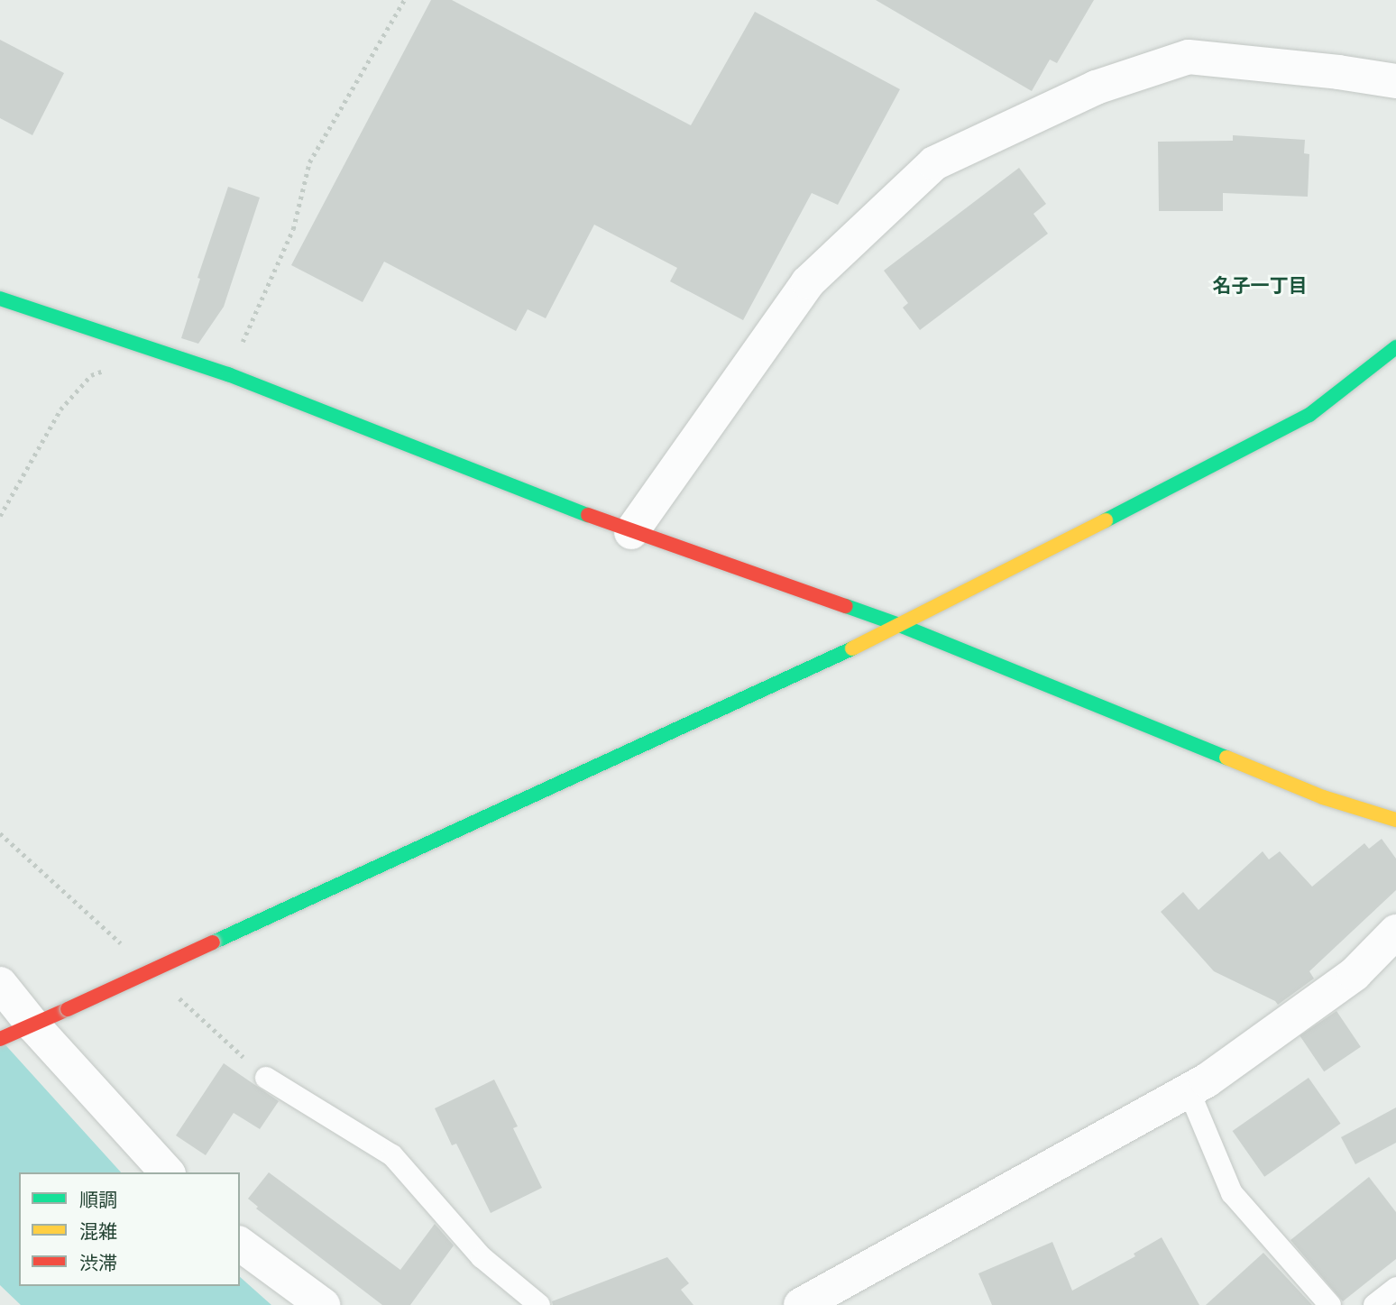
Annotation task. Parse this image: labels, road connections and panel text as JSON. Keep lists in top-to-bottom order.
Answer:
{
  "districts": ["名子一丁目"],
  "legend": ["順調", "混雑", "渋滞"]
}
